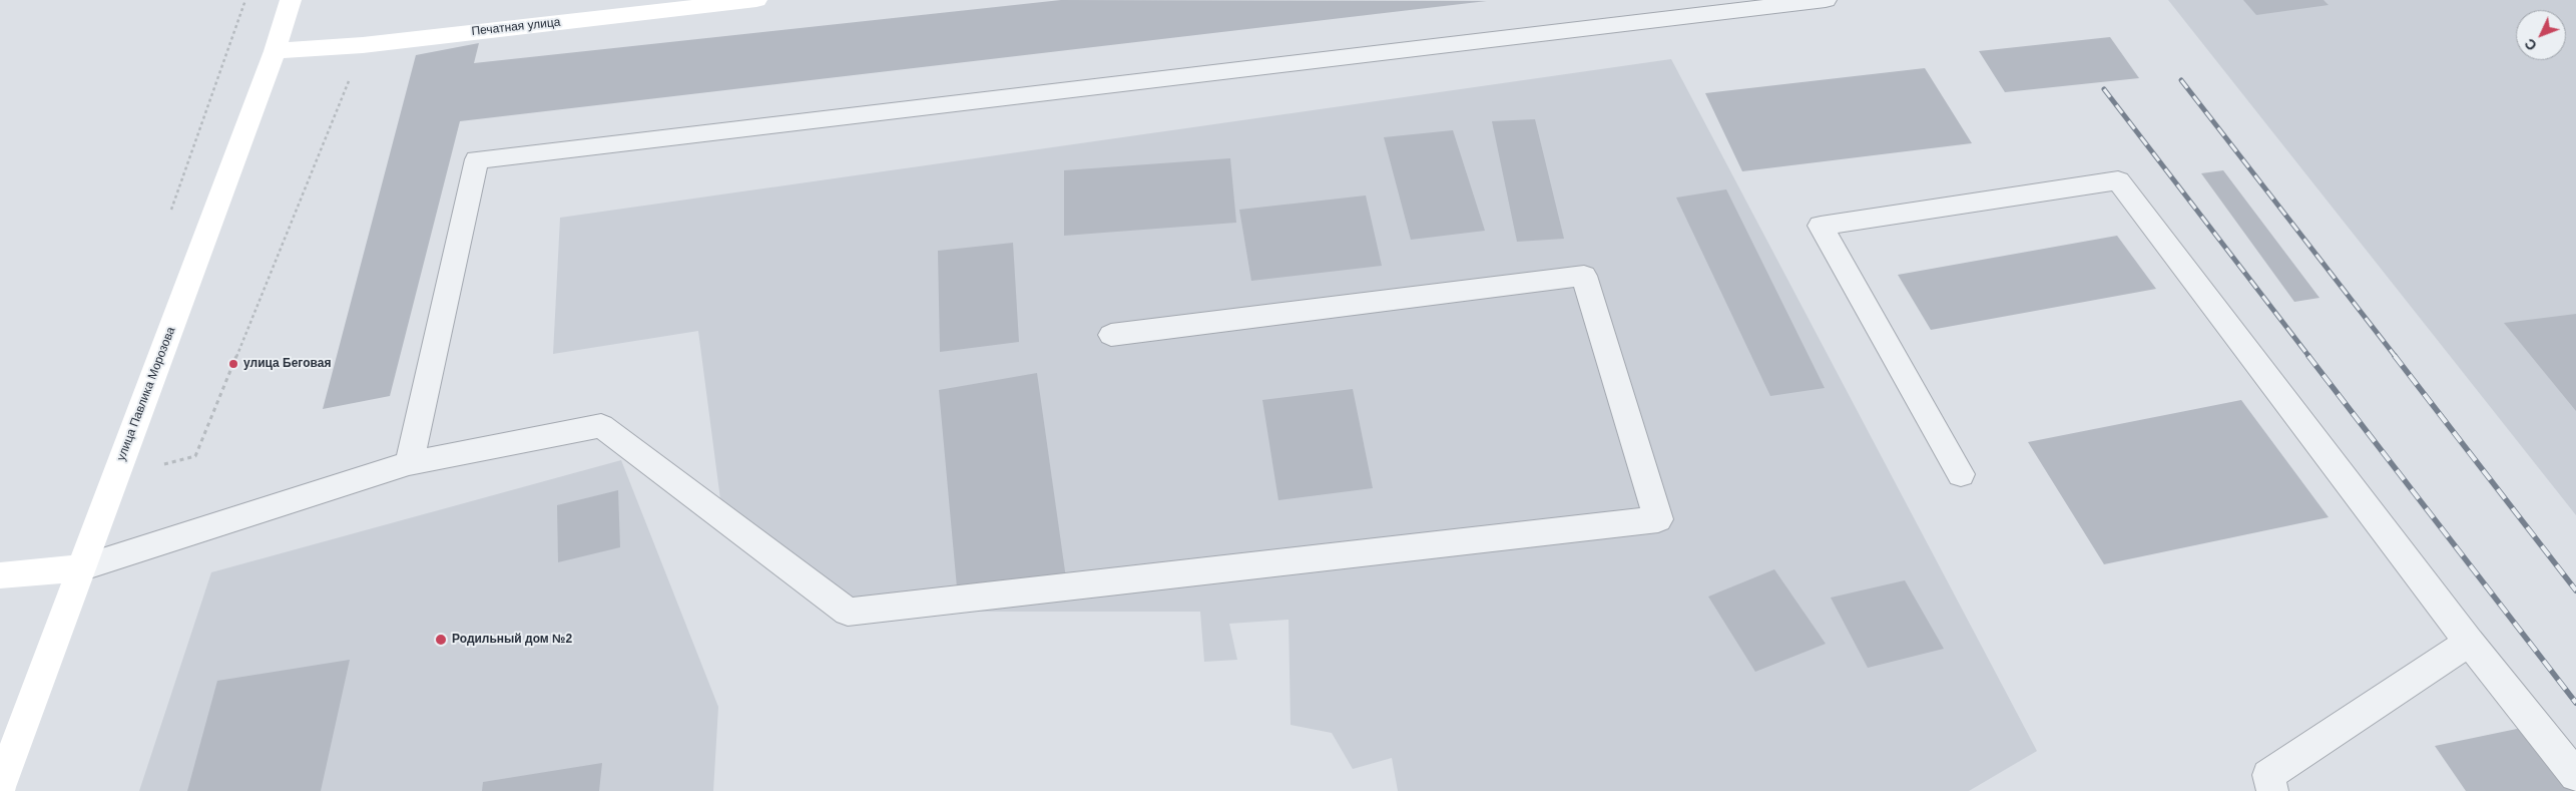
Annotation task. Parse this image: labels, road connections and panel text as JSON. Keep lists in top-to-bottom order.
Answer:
{
  "streets": {
    "street": ["Печатная улица", "улица Павлика Морозова"]
  },
  "crossings": [
    ["Печатная улица", "улица Павлика Морозова"]
  ],
  "places": ["улица Беговая", "Родильный дом №2"],
  "north": "bottom left"
}
